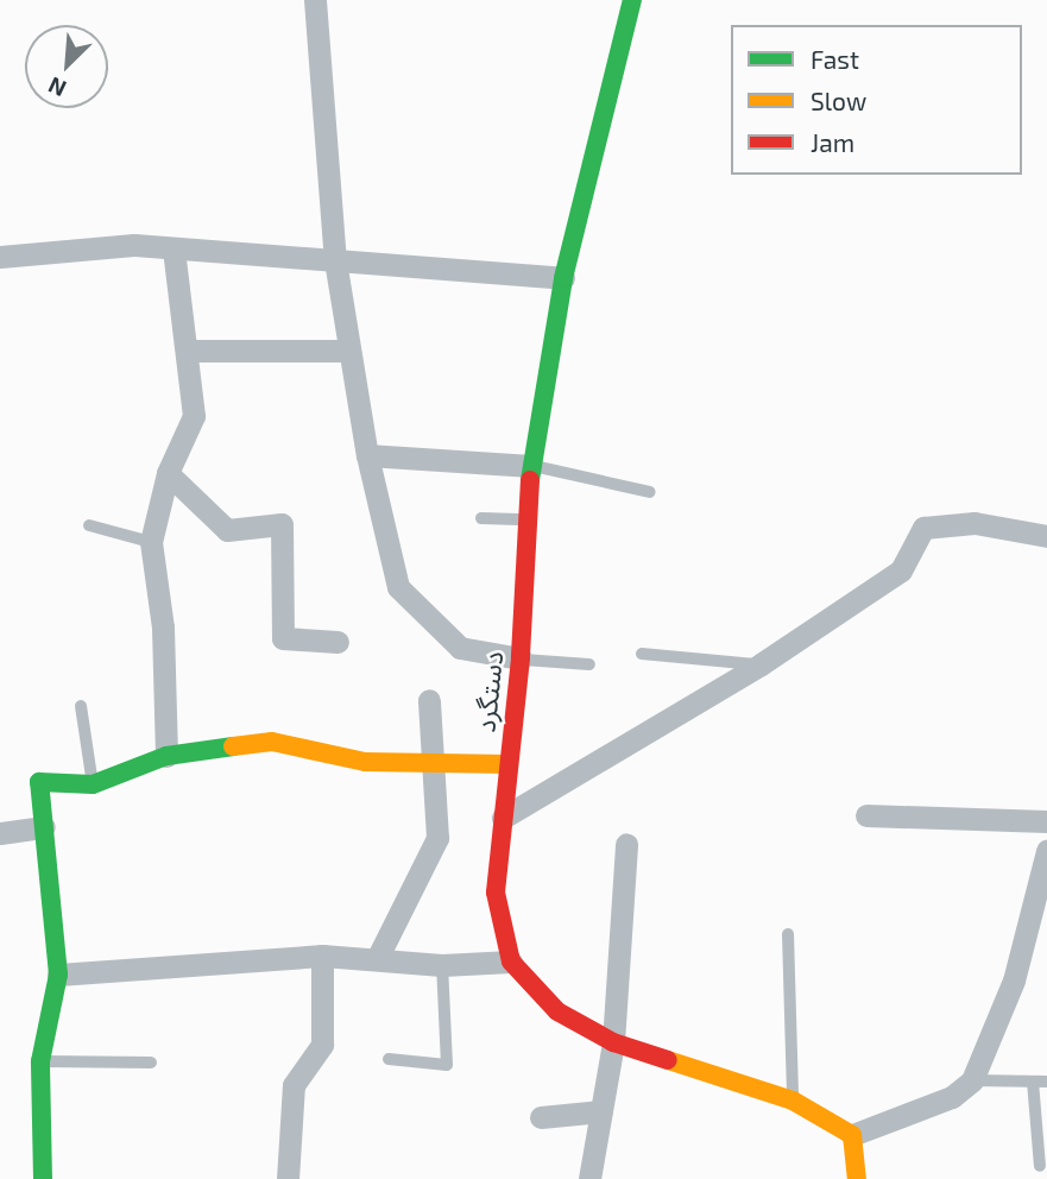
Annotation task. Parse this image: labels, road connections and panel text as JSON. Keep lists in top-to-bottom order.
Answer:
{
  "streets": {
    "main road": ["دستگرد"]
  },
  "legend": ["Fast", "Slow", "Jam"],
  "north": "bottom left"
}
